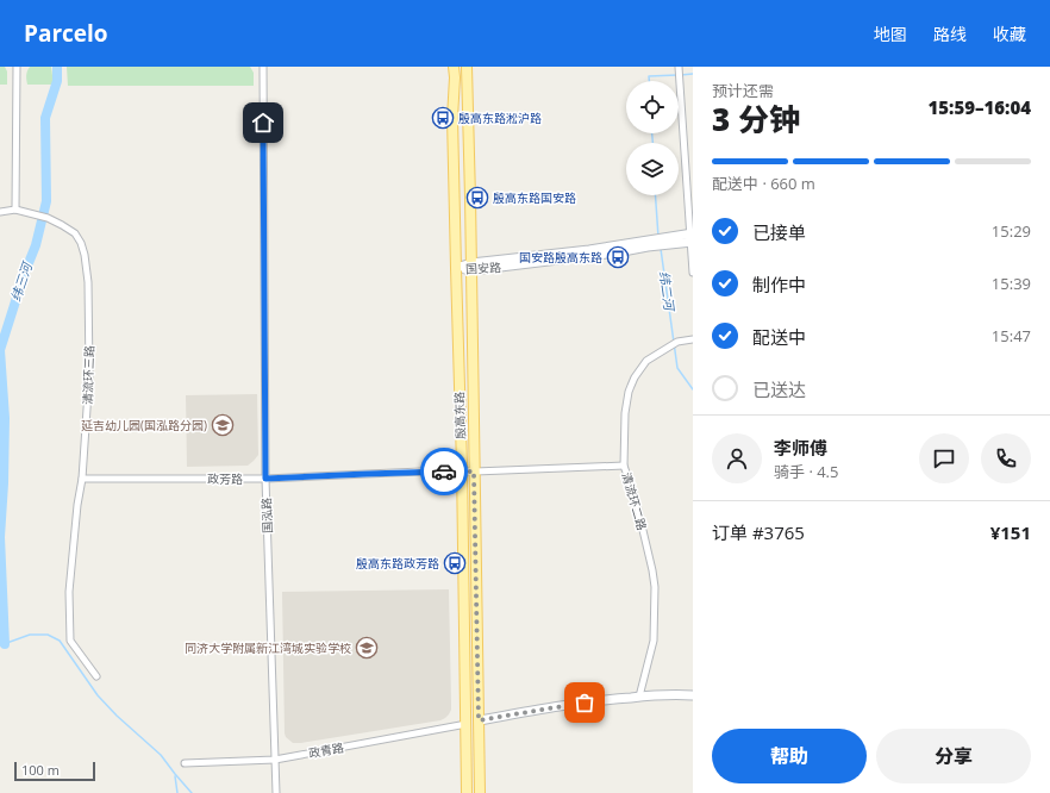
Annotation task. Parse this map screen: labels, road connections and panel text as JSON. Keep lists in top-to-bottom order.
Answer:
{
  "streets": {
    "main road": ["殷高东路"],
    "street": [
      "国安路",
      "清流环三路",
      "政芳路",
      "清流环二路",
      "国泓路",
      "政青路"
    ]
  },
  "crossings": [
    ["国安路", "殷高东路"],
    ["清流环三路", "政芳路"],
    ["殷高东路", "政芳路"],
    ["殷高东路", "政青路"],
    ["政芳路", "清流环二路"],
    ["政芳路", "国泓路"],
    ["国泓路", "政青路"]
  ],
  "water": ["纬三河", "纬二河"],
  "places": {
    "bus stop": [
      "殷高东路淞沪路",
      "殷高东路国安路",
      "国安路殷高东路",
      "殷高东路政芳路"
    ],
    "school or university": ["延吉幼儿园(国泓路分园)", "同济大学附属新江湾城实验学校"]
  },
  "scale_bar": "100 m",
  "page": {
    "header": "Parcelo",
    "nav": ["地图", "路线", "收藏"],
    "heading": ["3 分钟", "预计还需", "15:59–16:04"],
    "panel": [
      "李师傅",
      "骑手 · 4.5",
      "订单 #3765",
      "¥151"
    ],
    "bar": "配送中 · 660 m",
    "list": [
      ["已接单", "15:29"],
      ["制作中", "15:39"],
      ["配送中", "15:47"],
      "已送达"
    ],
    "buttons": ["帮助", "分享"],
    "scale": "100 m"
  }
}
